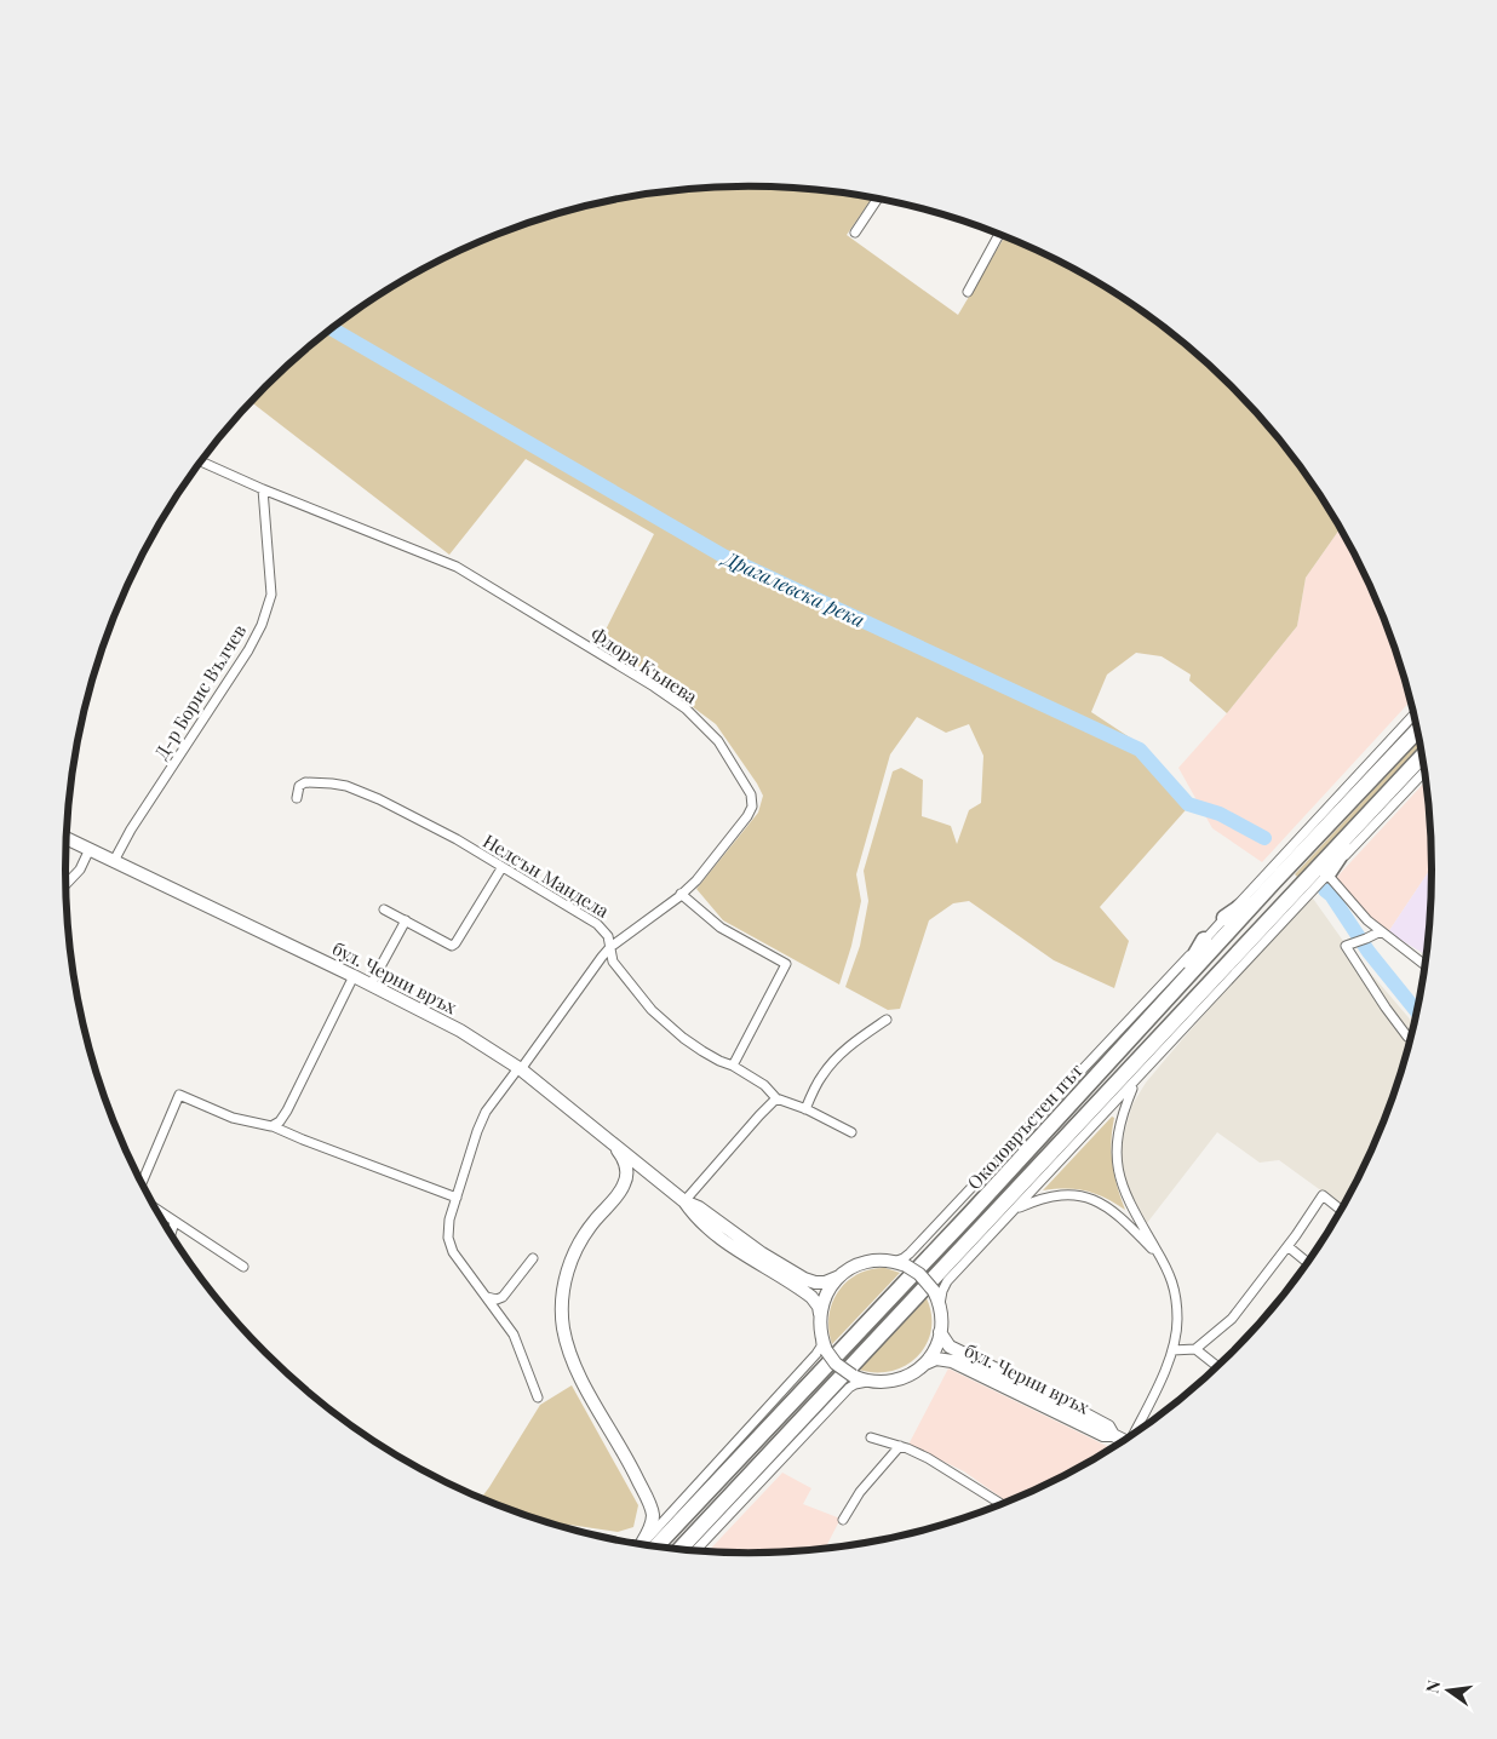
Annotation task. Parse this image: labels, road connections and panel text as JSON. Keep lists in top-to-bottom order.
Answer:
{
  "streets": {
    "highway": ["Околовръстен път"],
    "main road": ["бул. Черни връх"],
    "street": ["Флора Кънева", "Д-р Борис Вълчев", "Нелсън Мандела"]
  },
  "crossings": [
    ["Флора Кънева", "Д-р Борис Вълчев"],
    ["Флора Кънева", "Нелсън Мандела"],
    ["Флора Кънева", "бул. Черни връх"],
    ["Д-р Борис Вълчев", "бул. Черни връх"],
    ["бул. Черни връх", "Околовръстен път"]
  ],
  "water": ["Драгалевска река"],
  "north": "left"
}
